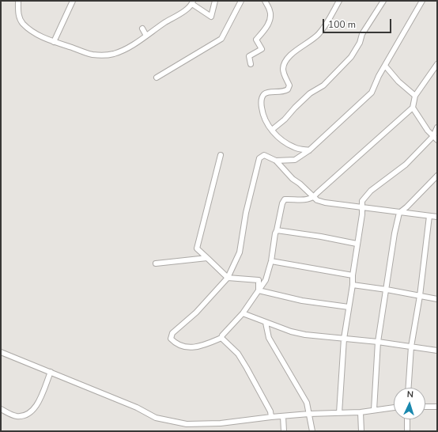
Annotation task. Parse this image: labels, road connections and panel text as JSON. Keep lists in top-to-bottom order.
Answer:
{
  "scale_bar": "100 m",
  "north": "top"
}
